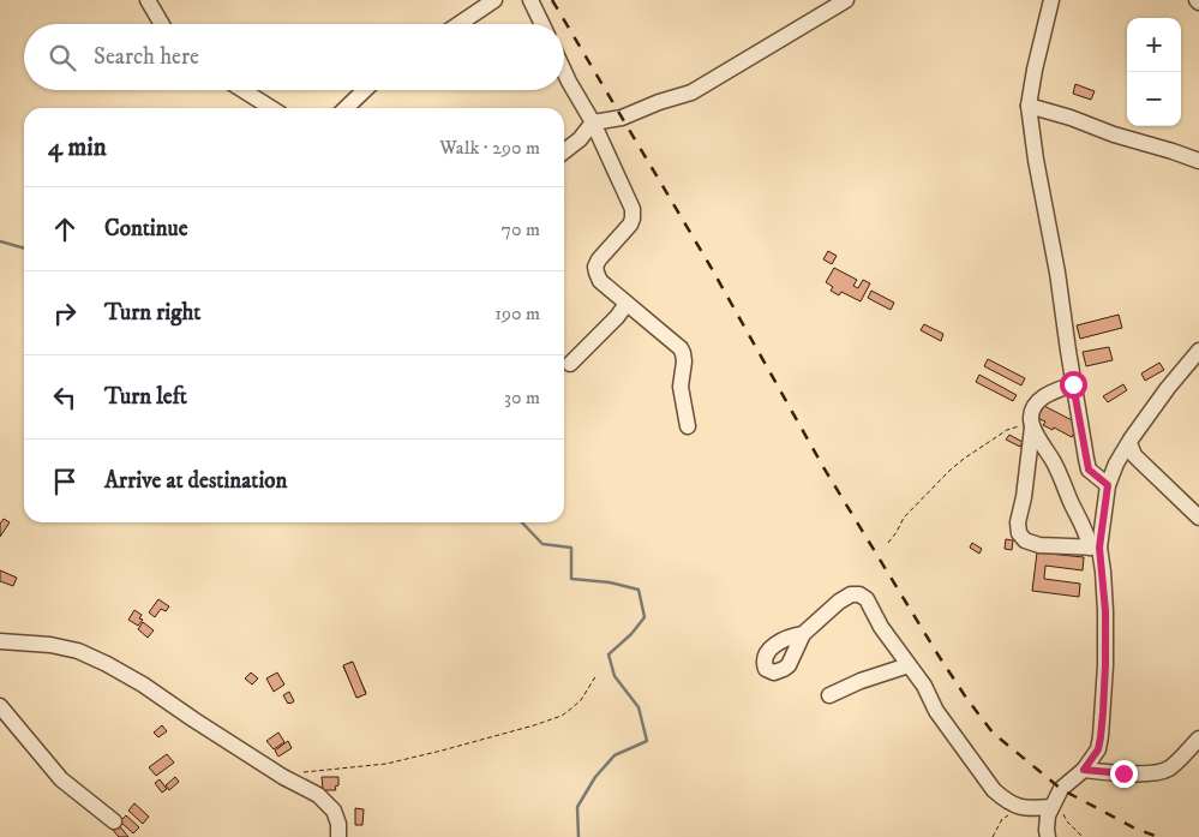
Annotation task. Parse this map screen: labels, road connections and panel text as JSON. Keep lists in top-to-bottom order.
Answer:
{
  "page": {
    "map_buttons": ["+", "−"],
    "search": "Search here",
    "heading": ["4 min", "Walk · 290 m"],
    "list": [
      ["Continue", "70 m"],
      ["Turn right", "190 m"],
      ["Turn left", "30 m"],
      "Arrive at destination"
    ]
  }
}
